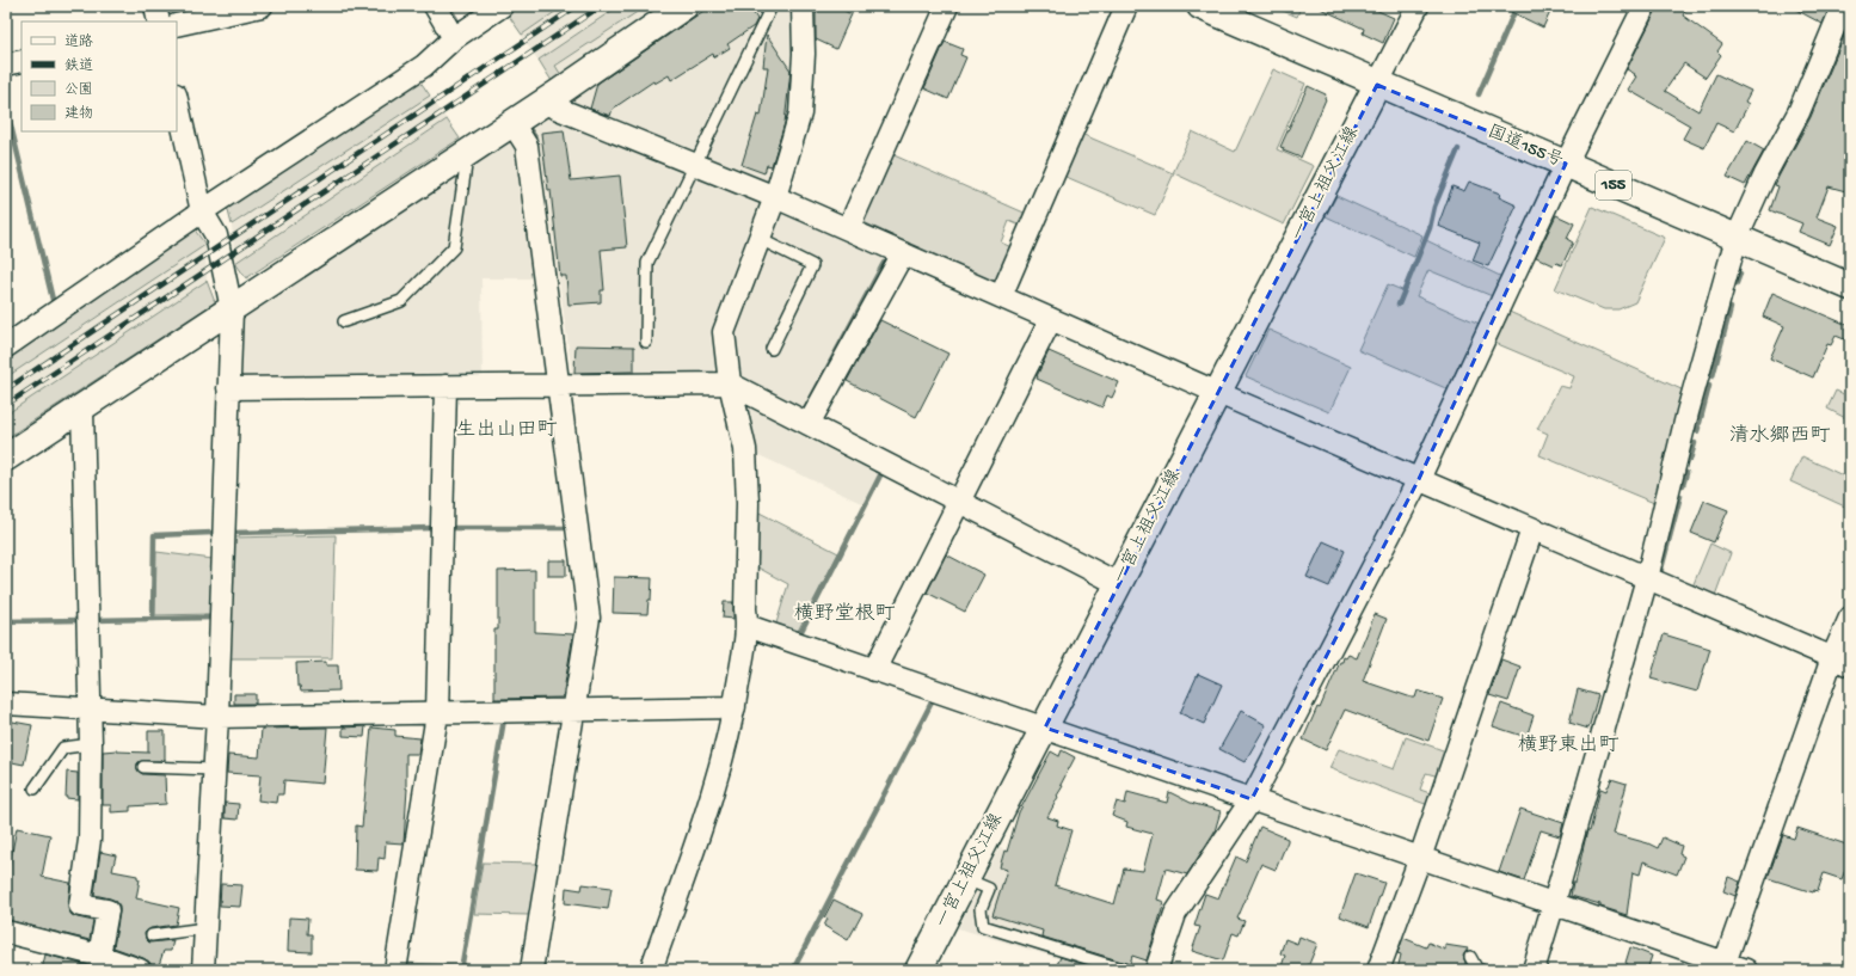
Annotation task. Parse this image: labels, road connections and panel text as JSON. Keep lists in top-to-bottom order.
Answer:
{
  "streets": {
    "main road": ["国道155号", "一宮上祖父江線", "155"]
  },
  "crossings": [
    ["国道155号", "一宮上祖父江線"]
  ],
  "districts": [
    "生出山田町",
    "清水郷西町",
    "横野堂根町",
    "横野東出町"
  ],
  "legend": [
    "道路",
    "鉄道",
    "公園",
    "建物"
  ]
}
